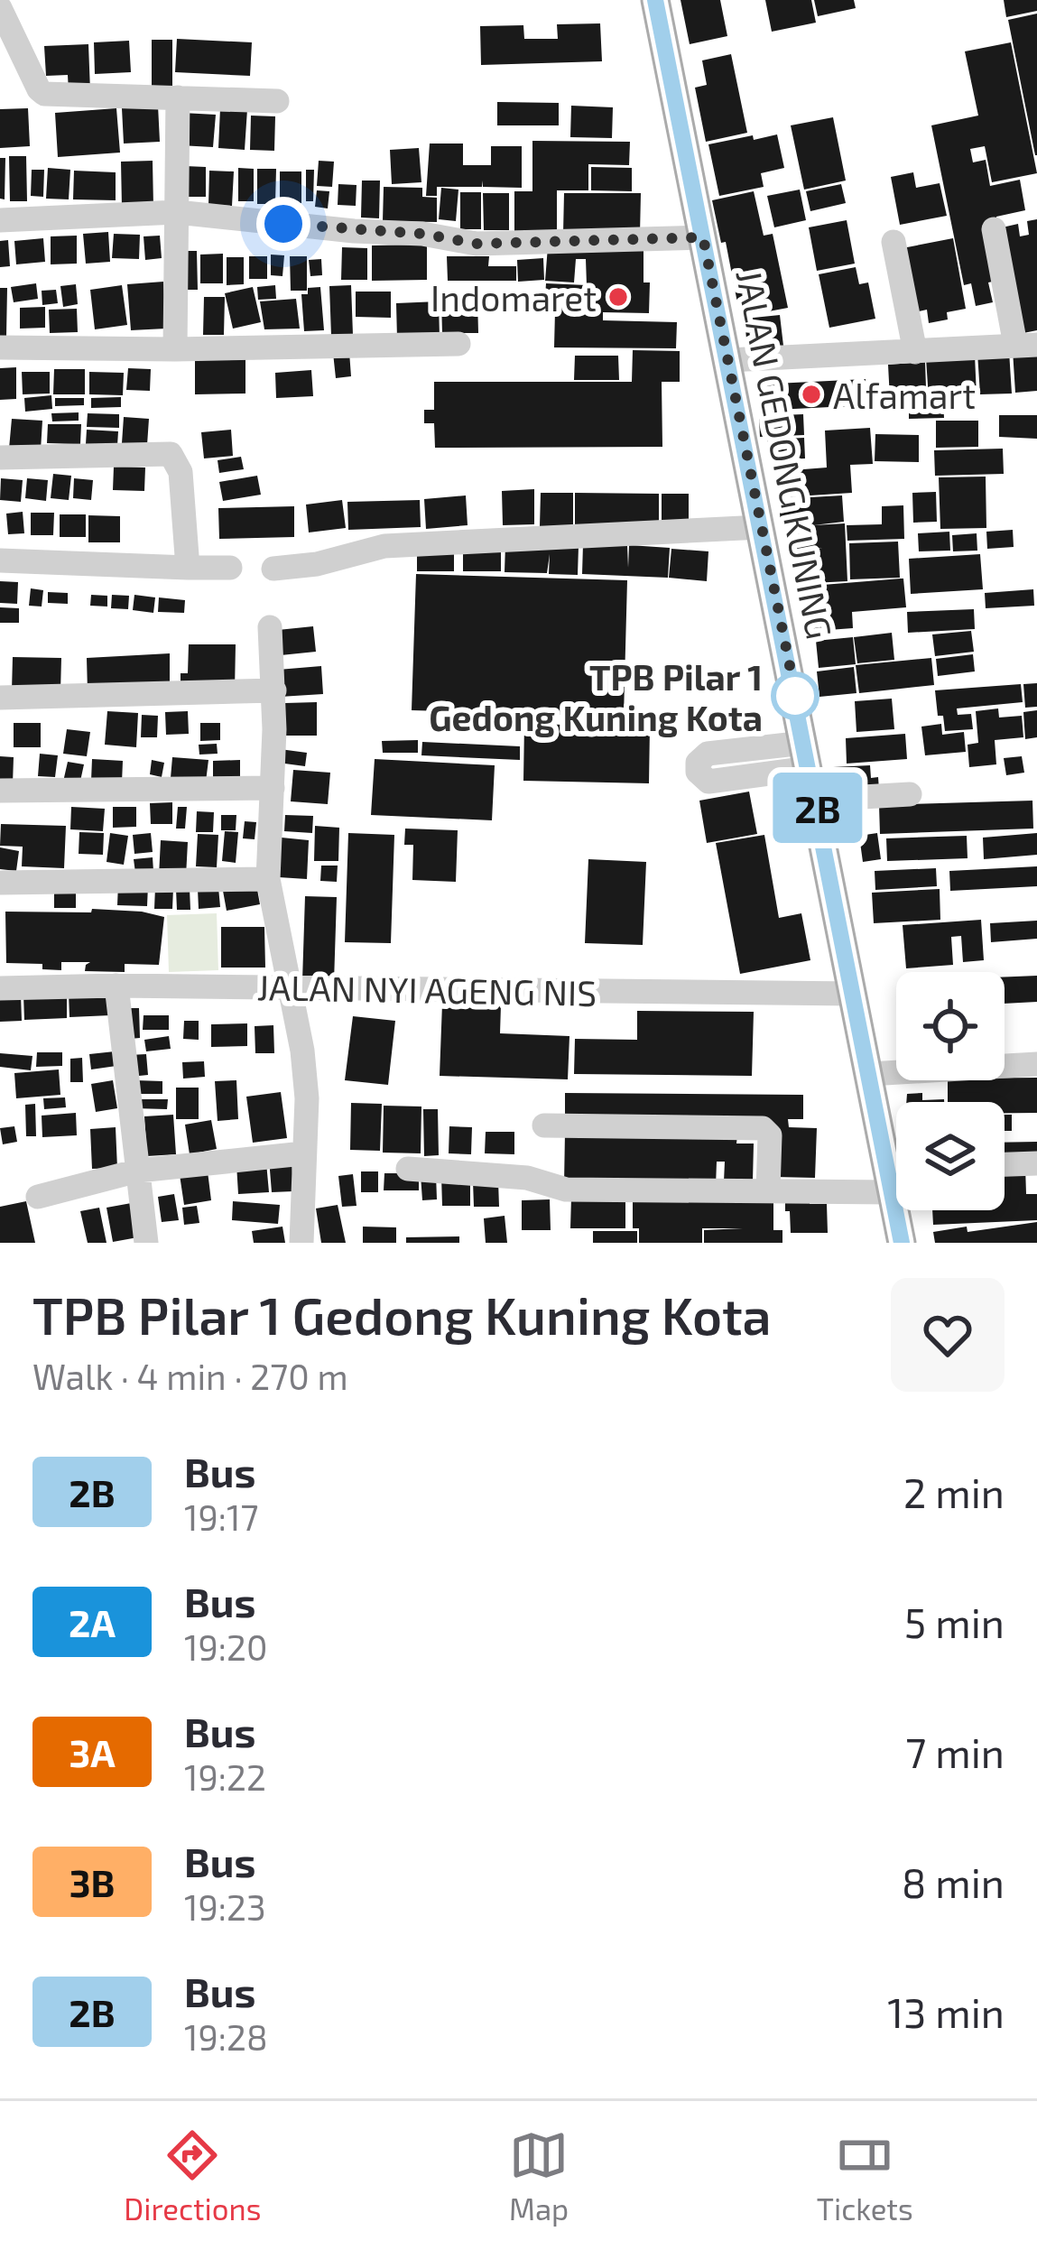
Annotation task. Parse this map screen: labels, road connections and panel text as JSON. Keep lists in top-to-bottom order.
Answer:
{
  "streets": {
    "main road": ["JALAN GEDONG KUNING"],
    "street": ["JALAN NYI AGENG NIS"]
  },
  "crossings": [
    ["JALAN GEDONG KUNING", "JALAN NYI AGENG NIS"]
  ],
  "places": ["Indomaret", "Alfamart", "TPB Pilar 1 Gedong Kuning Kota"],
  "lines": ["bus line 2B"],
  "page": {
    "on_map": "2B",
    "heading": ["TPB Pilar 1 Gedong Kuning Kota", "Walk · 4 min · 270 m"],
    "list": [
      {
        "mark": "2B",
        "name": "Bus",
        "note": "19:17",
        "value": "2 min"
      },
      {
        "mark": "2A",
        "name": "Bus",
        "note": "19:20",
        "value": "5 min"
      },
      {
        "mark": "3A",
        "name": "Bus",
        "note": "19:22",
        "value": "7 min"
      },
      {
        "mark": "3B",
        "name": "Bus",
        "note": "19:23",
        "value": "8 min"
      },
      {
        "mark": "2B",
        "name": "Bus",
        "note": "19:28",
        "value": "13 min"
      }
    ],
    "tabs": ["Directions", "Map", "Tickets"]
  }
}
